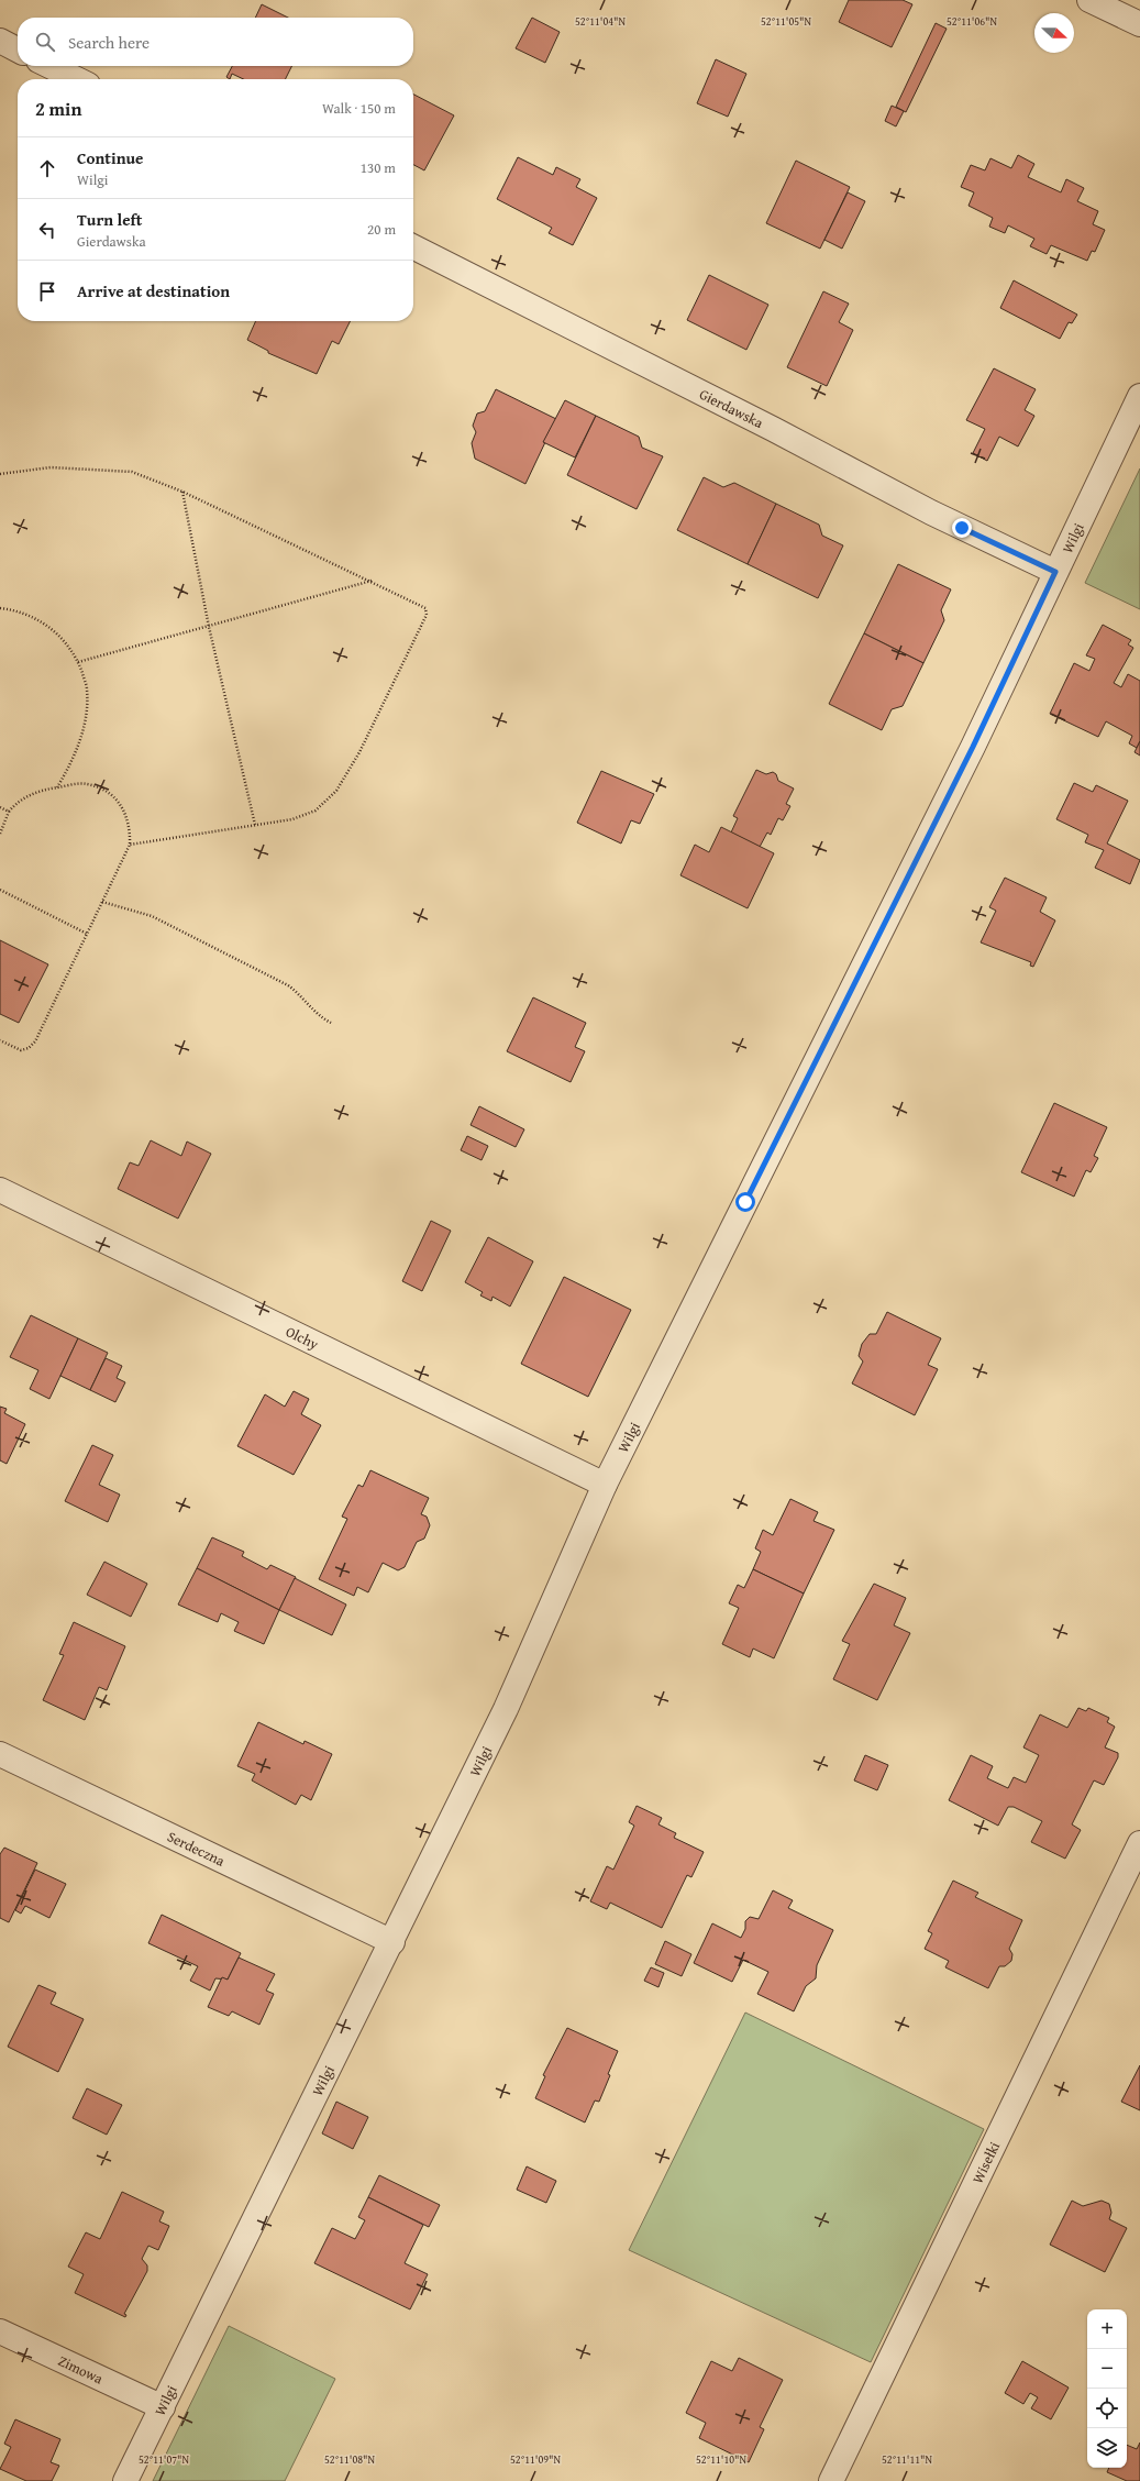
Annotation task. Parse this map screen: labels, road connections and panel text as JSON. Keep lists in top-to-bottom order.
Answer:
{
  "streets": {
    "street": [
      "Gierdawska",
      "Wilgi",
      "Olchy",
      "Serdeczna",
      "Wisełki",
      "Zimowa"
    ]
  },
  "crossings": [
    ["Gierdawska", "Wilgi"],
    ["Wilgi", "Olchy"],
    ["Wilgi", "Serdeczna"],
    ["Wilgi", "Zimowa"]
  ],
  "north": "right",
  "page": {
    "search": "Search here",
    "heading": ["2 min", "Walk · 150 m"],
    "list": [
      ["Continue", "Wilgi", "130 m"],
      ["Turn left", "Gierdawska", "20 m"],
      "Arrive at destination"
    ],
    "map_buttons": ["+", "−"]
  },
  "coordinates": [
    "52°11'06\"N",
    "52°11'04\"N",
    "52°11'05\"N",
    "52°11'07\"N",
    "52°11'08\"N",
    "52°11'09\"N",
    "52°11'10\"N",
    "52°11'11\"N"
  ]
}
